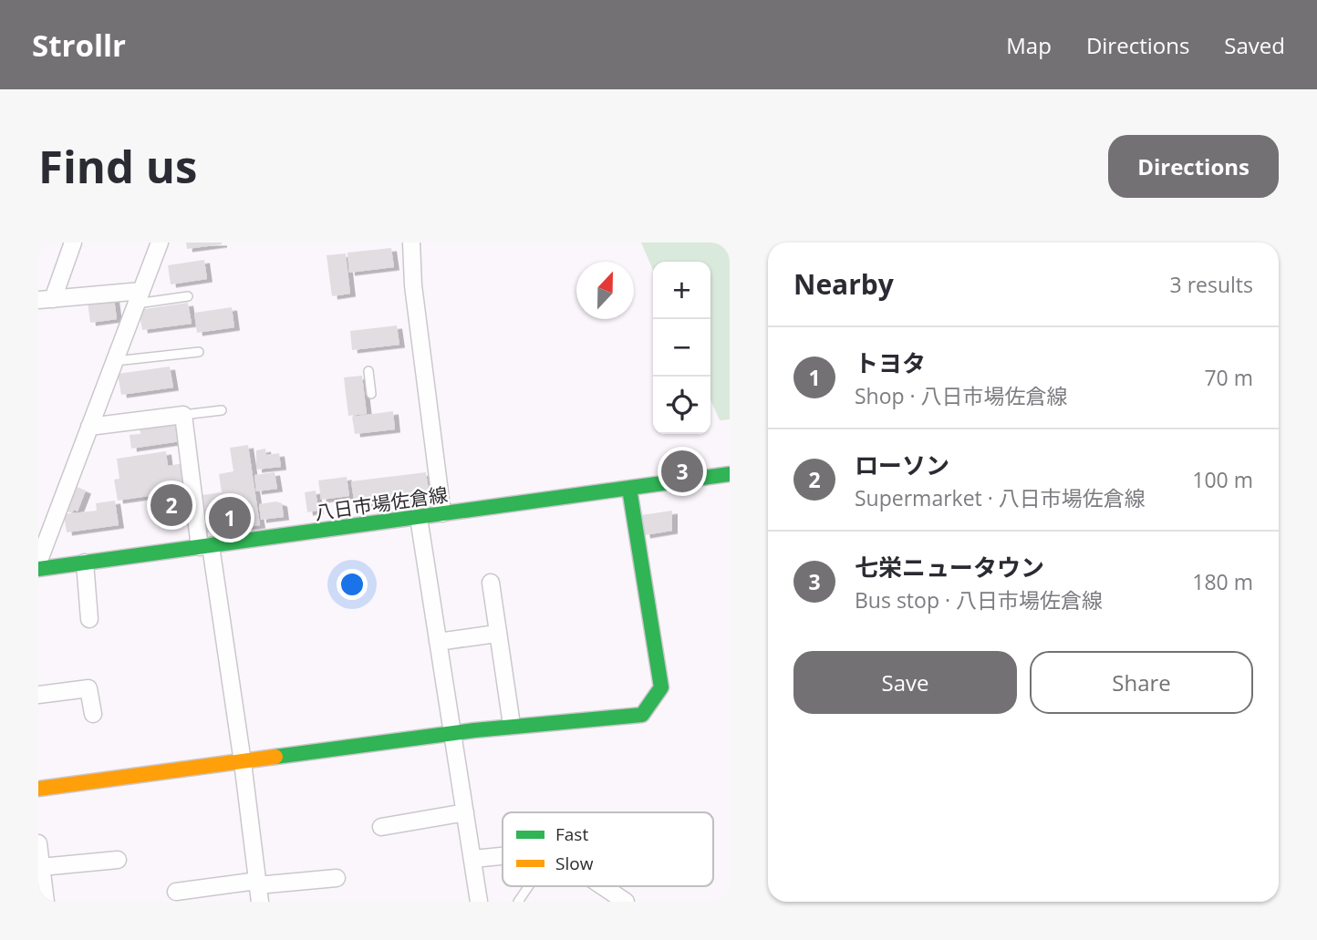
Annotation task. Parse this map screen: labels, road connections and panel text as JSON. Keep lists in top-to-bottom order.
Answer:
{
  "streets": {
    "street": ["八日市場佐倉線"]
  },
  "legend": ["Fast", "Slow"],
  "north": "top",
  "page": {
    "header": "Strollr",
    "nav": ["Map", "Directions", "Saved"],
    "buttons": [
      "Directions",
      ["Save", "Share"]
    ],
    "title": "Find us",
    "heading": ["Nearby", "3 results"],
    "map_buttons": ["+", "−"],
    "list": [
      {
        "mark": "1",
        "name": "トヨタ",
        "note": "Shop · 八日市場佐倉線",
        "value": "70 m"
      },
      {
        "mark": "2",
        "name": "ローソン",
        "note": "Supermarket · 八日市場佐倉線",
        "value": "100 m"
      },
      {
        "mark": "3",
        "name": "七栄ニュータウン",
        "note": "Bus stop · 八日市場佐倉線",
        "value": "180 m"
      }
    ],
    "pins": ["3", "2", "1"]
  }
}
